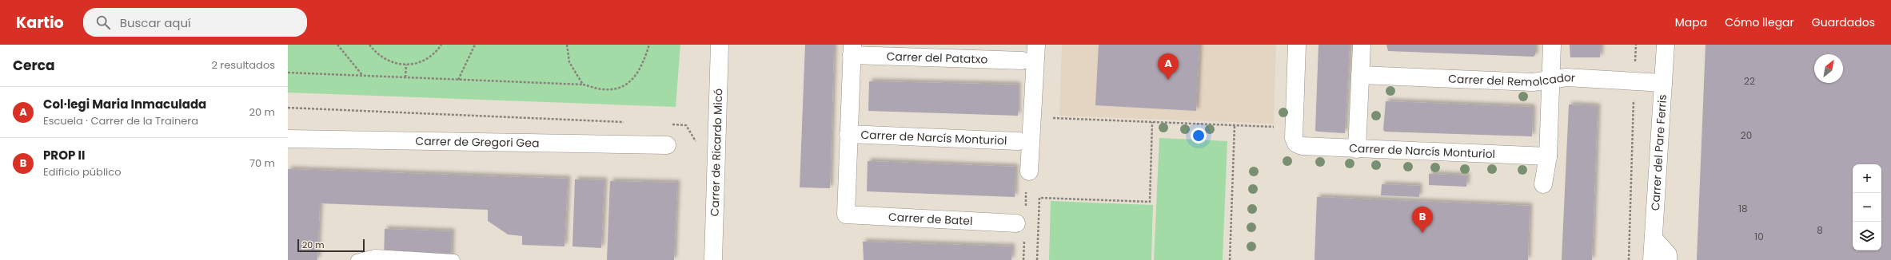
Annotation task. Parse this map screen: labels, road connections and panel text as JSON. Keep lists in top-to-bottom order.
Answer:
{
  "streets": {
    "street": [
      "Carrer del Patatxo",
      "Carrer del Remolcador",
      "Carrer de Narcís Monturiol",
      "Carrer de Gregori Gea",
      "Carrer de Ricardo Micó",
      "Carrer del Pare Ferris",
      "Carrer de Batel"
    ]
  },
  "crossings": [
    ["Carrer del Remolcador", "Carrer del Pare Ferris"],
    ["Carrer de Narcís Monturiol", "Carrer de Batel"]
  ],
  "house_numbers": [
    "22",
    "20",
    "18",
    "8",
    "10"
  ],
  "scale_bar": "20 m",
  "north": "top right",
  "page": {
    "header": "Kartio",
    "search": "Buscar aquí",
    "nav": ["Mapa", "Cómo llegar", "Guardados"],
    "heading": ["Cerca", "2 resultados"],
    "pins": ["A", "B"],
    "list": [
      {
        "mark": "A",
        "name": "Col·legi Maria Inmaculada",
        "note": "Escuela · Carrer de la Trainera",
        "value": "20 m"
      },
      {
        "mark": "B",
        "name": "PROP II",
        "note": "Edificio público",
        "value": "70 m"
      }
    ],
    "map_buttons": ["+", "−"],
    "scale": "20 m"
  }
}
